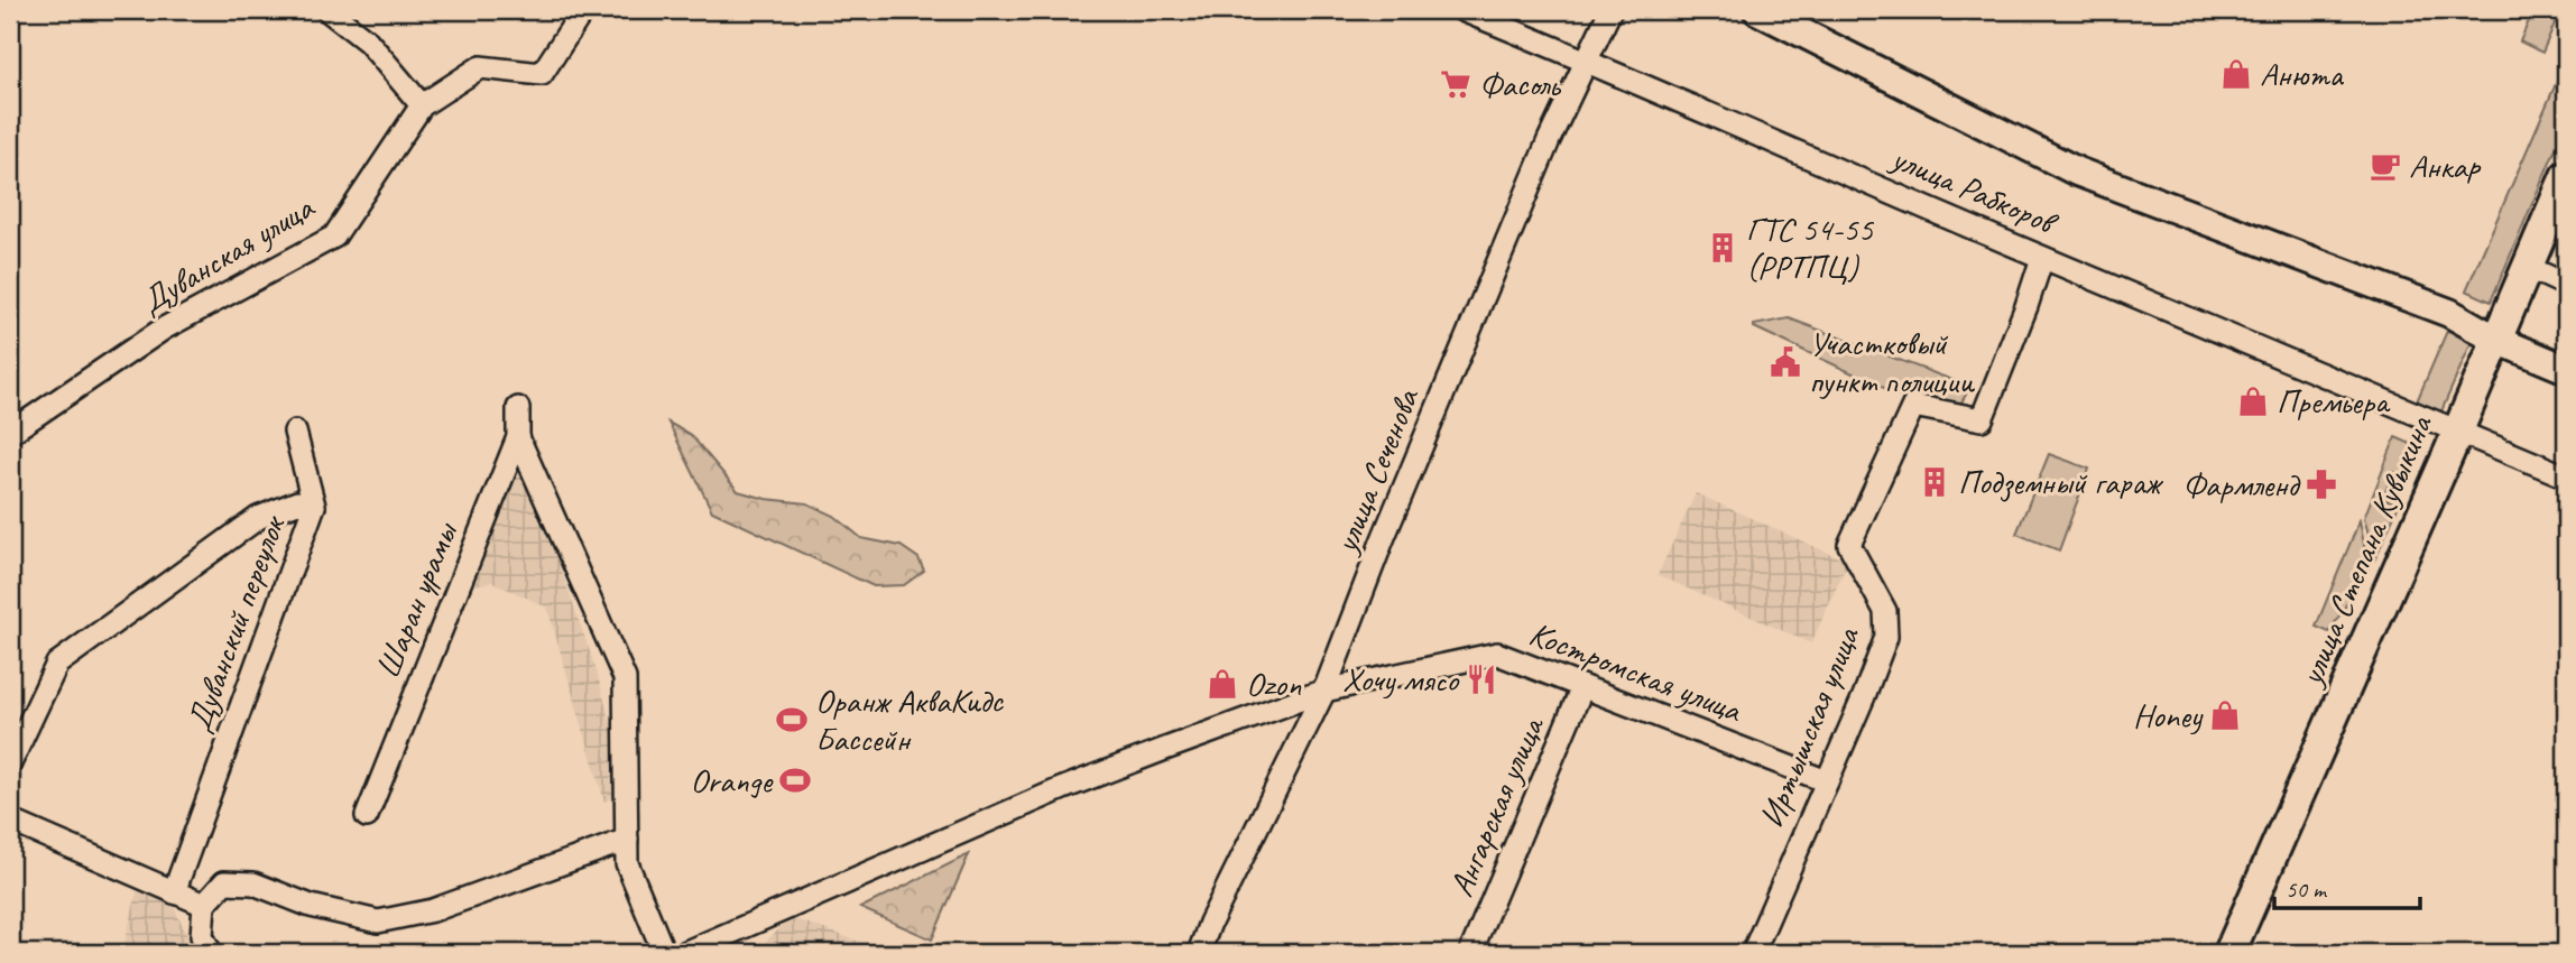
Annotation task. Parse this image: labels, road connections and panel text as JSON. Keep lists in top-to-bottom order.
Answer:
{
  "streets": {
    "main road": ["улица Степана Кувыкина"],
    "street": [
      "улица Рабкоров",
      "Дуванская улица",
      "улица Сеченова",
      "Шаран урамы",
      "Дуванский переулок",
      "Костромская улица",
      "Иртышская улица",
      "Ангарская улица"
    ]
  },
  "crossings": [
    ["улица Рабкоров", "улица Сеченова"],
    ["улица Рабкоров", "улица Степана Кувыкина"],
    ["улица Рабкоров", "Иртышская улица"],
    ["улица Сеченова", "Костромская улица"],
    ["Костромская улица", "Иртышская улица"],
    ["Костромская улица", "Ангарская улица"]
  ],
  "places": {
    "shop": [
      "Анюта",
      "Премьера",
      "Ozon",
      "Honey"
    ],
    "supermarket": ["Фасоль"],
    "cafe": ["Анкар"],
    "building": ["ГТС 54-55 (РРТПЦ)", "Подземный гараж"],
    "public building": ["Участковый пункт полиции"],
    "pharmacy": ["Фармленд"],
    "restaurant": ["Хочу мясо"],
    "sports": ["Оранж АкваКидс Бассейн", "Orange"]
  },
  "scale_bar": "50 m"
}
